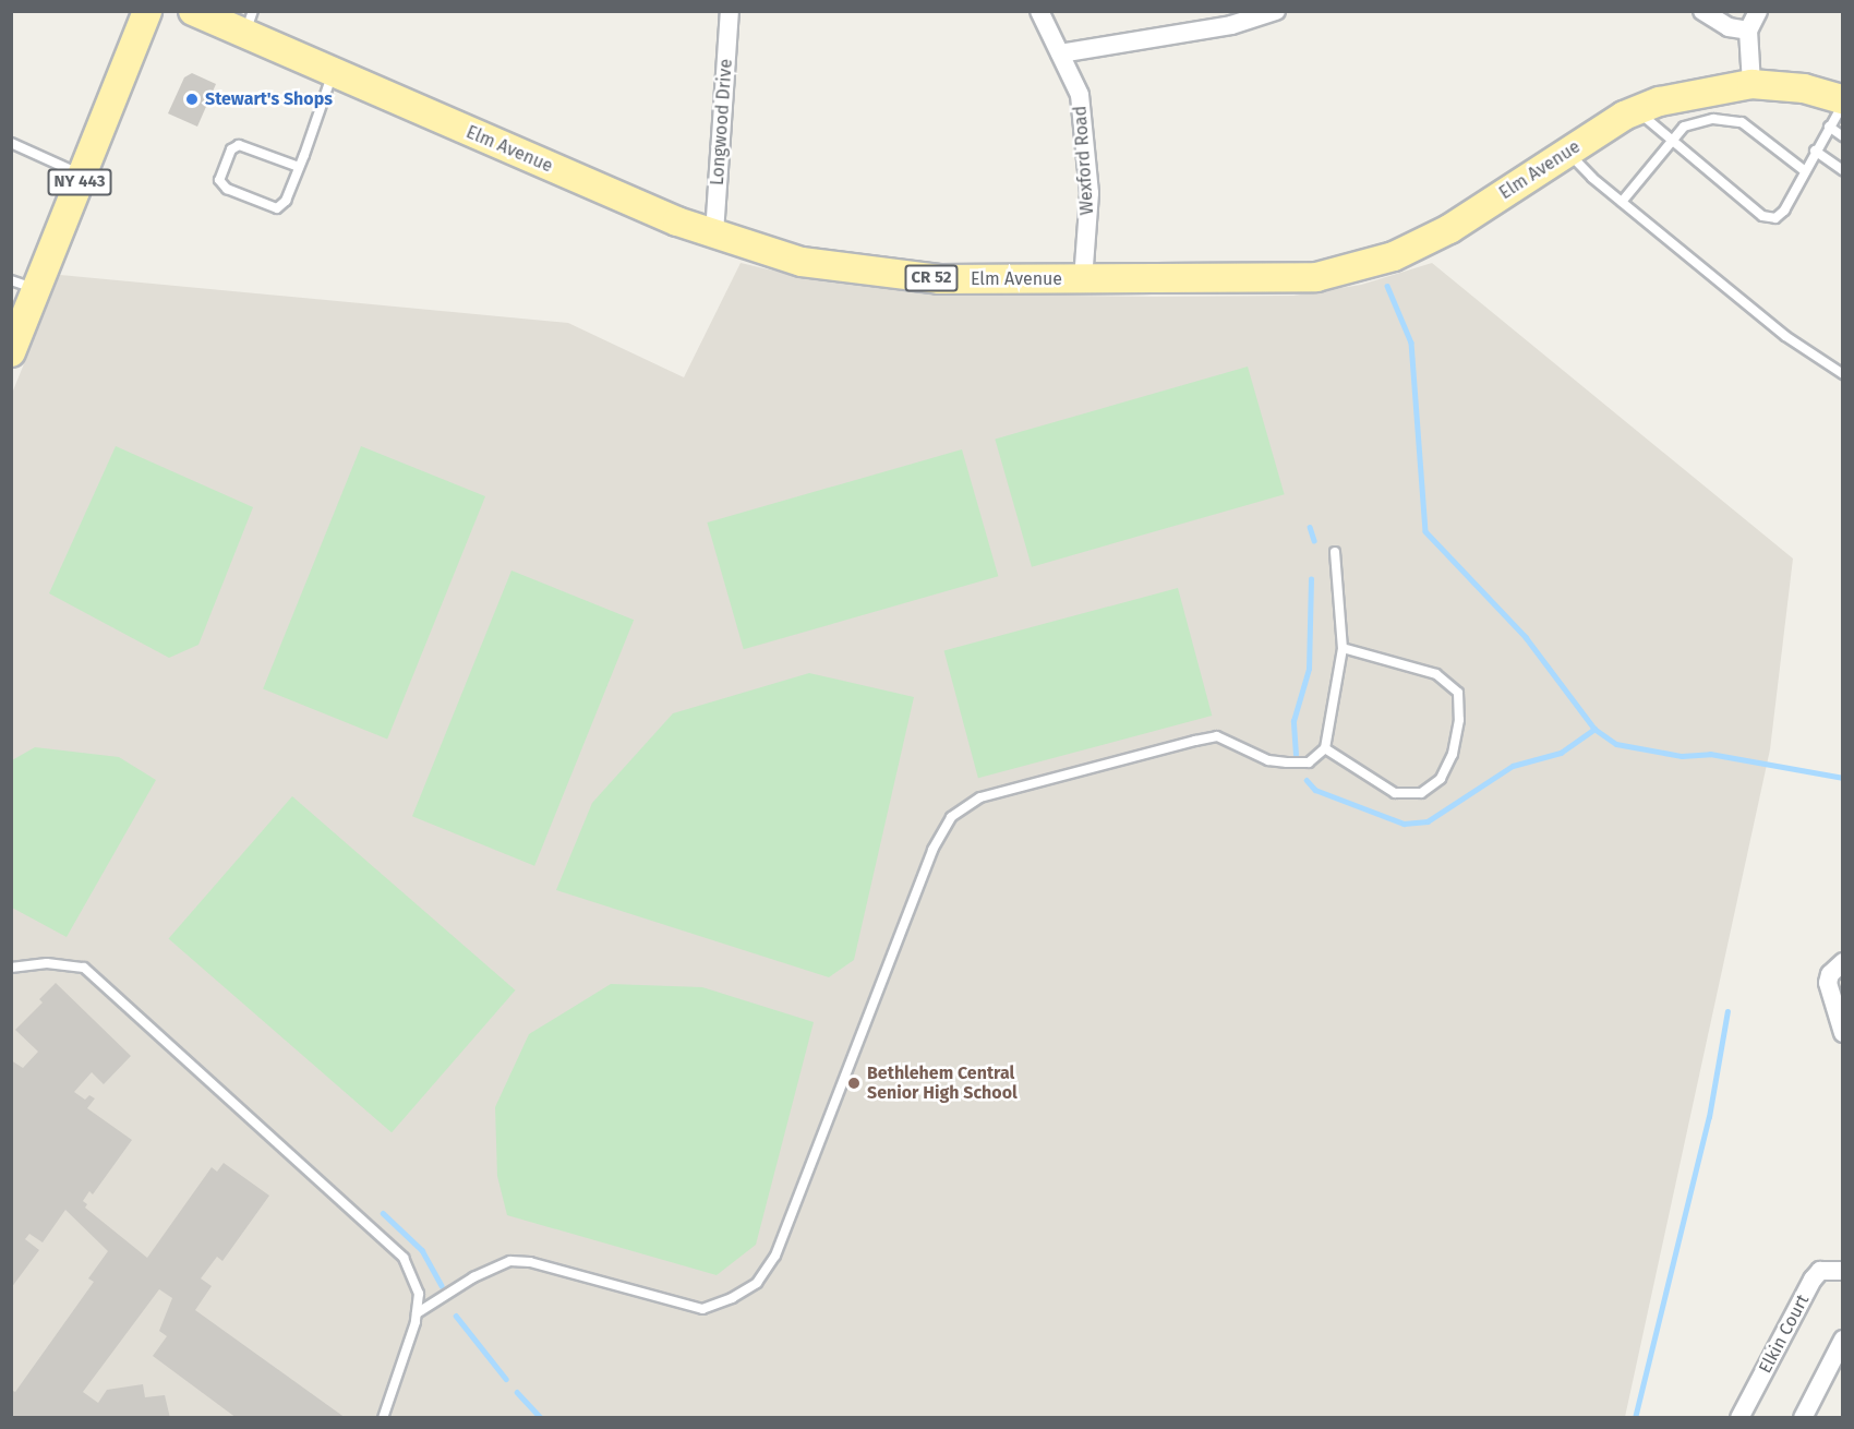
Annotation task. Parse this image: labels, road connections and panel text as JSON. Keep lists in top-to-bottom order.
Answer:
{
  "streets": {
    "main road": ["Elm Avenue", "NY 443", "CR 52"],
    "street": ["Longwood Drive", "Wexford Road", "Elkin Court"]
  },
  "crossings": [
    ["Longwood Drive", "Elm Avenue"],
    ["Elm Avenue", "Wexford Road"]
  ],
  "places": ["Stewart's Shops", "Bethlehem Central Senior High School"]
}
